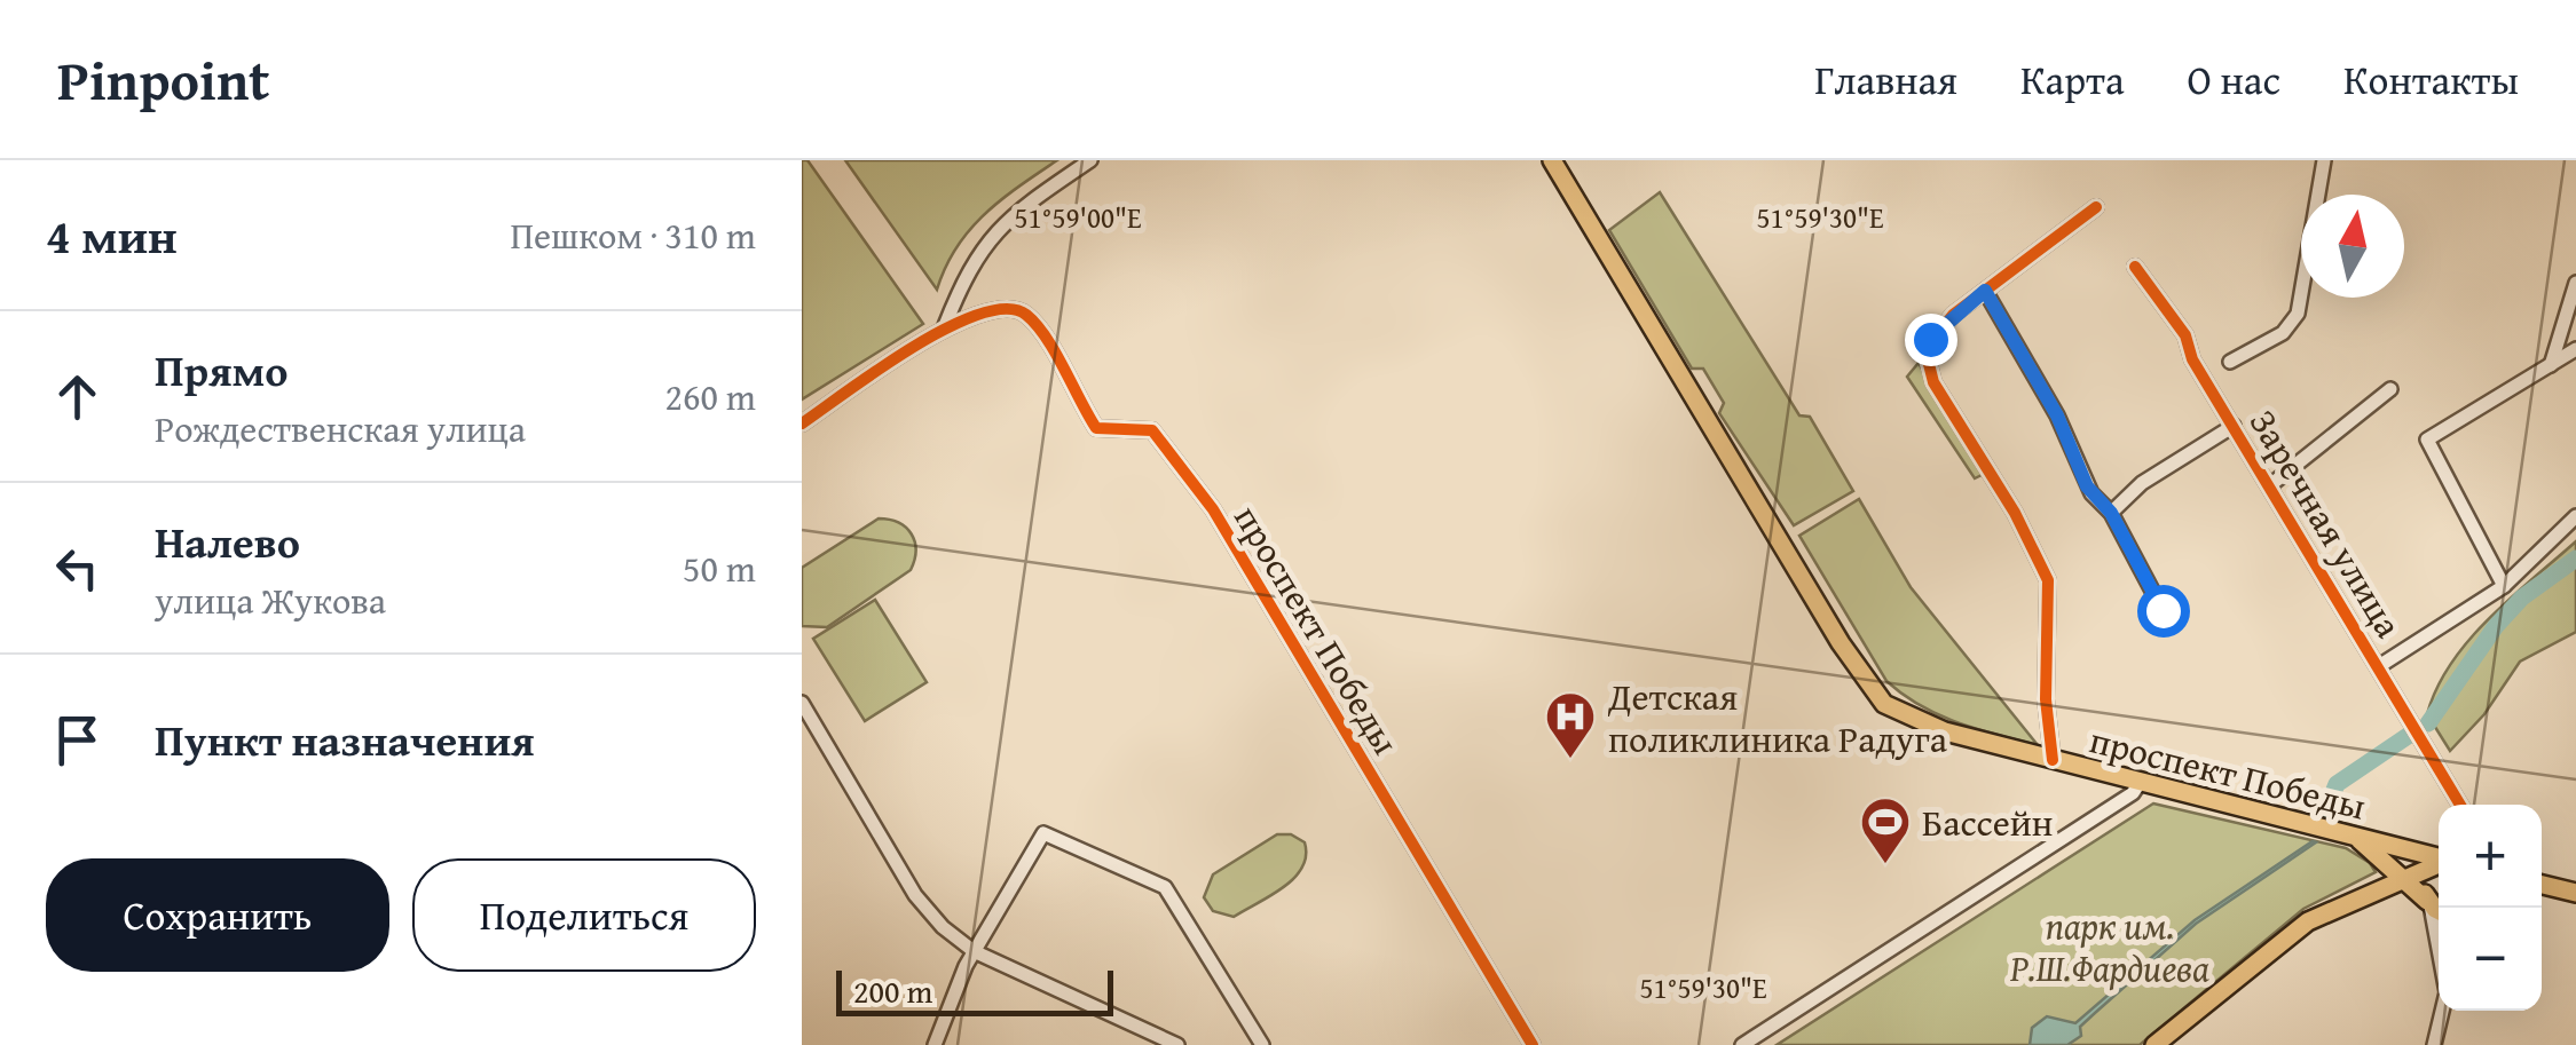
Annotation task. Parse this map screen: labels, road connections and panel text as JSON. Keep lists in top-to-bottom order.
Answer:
{
  "streets": {
    "main road": ["проспект Победы"],
    "street": ["Заречная улица"]
  },
  "parks": ["парк им. Р.Ш.Фардиева"],
  "places": {
    "hospital": ["Детская поликлиника Радуга"],
    "sports": ["Бассейн"]
  },
  "scale_bar": "200 m",
  "north": "top",
  "page": {
    "header": "Pinpoint",
    "nav": [
      "Главная",
      "Карта",
      "О нас",
      "Контакты"
    ],
    "heading": ["4 мин", "Пешком · 310 m"],
    "list": [
      ["Прямо", "Рождественская улица", "260 m"],
      ["Налево", "улица Жукова", "50 m"],
      "Пункт назначения"
    ],
    "map_buttons": ["+", "−"],
    "buttons": ["Сохранить", "Поделиться"],
    "scale": "200 m"
  },
  "coordinates": ["51°59'00\"E", "51°59'30\"E"]
}
